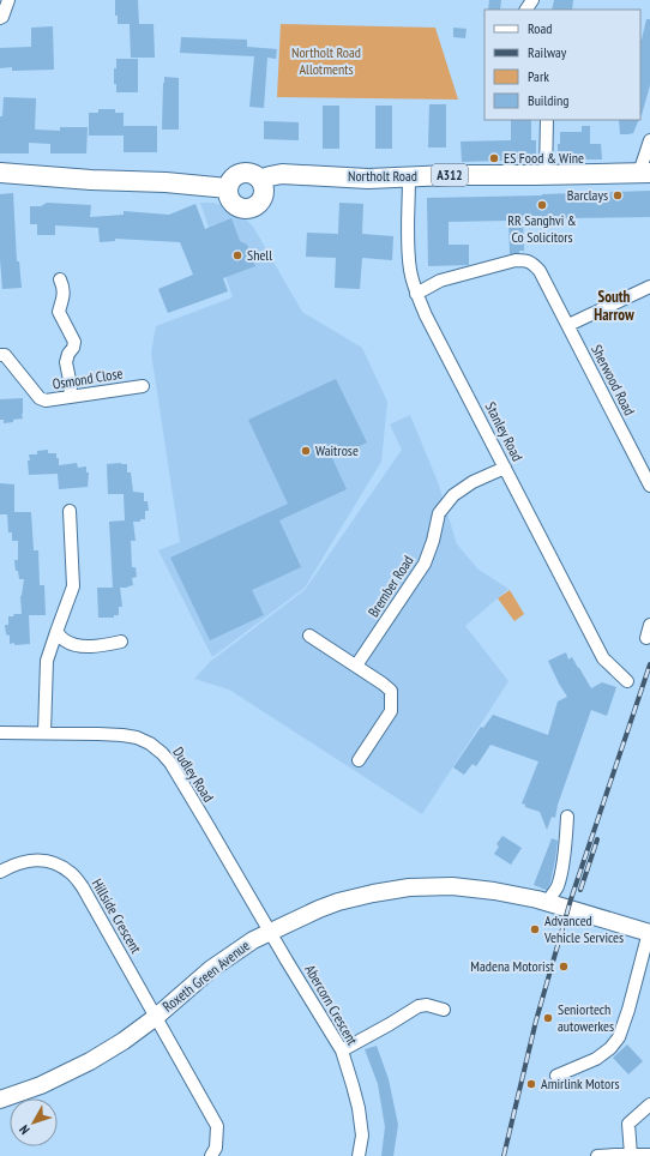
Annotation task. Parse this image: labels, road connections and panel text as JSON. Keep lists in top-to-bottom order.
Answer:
{
  "streets": {
    "main road": ["A312", "Northolt Road"],
    "street": [
      "Osmond Close",
      "Sherwood Road",
      "Stanley Road",
      "Brember Road",
      "Dudley Road",
      "Hillside Crescent",
      "Roxeth Green Avenue",
      "Abercorn Crescent"
    ]
  },
  "crossings": [
    ["Northolt Road", "Stanley Road"],
    ["Sherwood Road", "Stanley Road"],
    ["Stanley Road", "Brember Road"],
    ["Dudley Road", "Roxeth Green Avenue"],
    ["Dudley Road", "Abercorn Crescent"],
    ["Hillside Crescent", "Roxeth Green Avenue"],
    ["Roxeth Green Avenue", "Abercorn Crescent"]
  ],
  "districts": ["South Harrow"],
  "parks": ["Northolt Road Allotments"],
  "places": [
    "ES Food & Wine",
    "Barclays",
    "RR Sanghvi & Co Solicitors",
    "Shell",
    "Waitrose",
    "Advanced Vehicle Services",
    "Madena Motorist",
    "Seniortech autowerkes",
    "Amirlink Motors"
  ],
  "legend": [
    "Road",
    "Railway",
    "Park",
    "Building"
  ],
  "north": "bottom left"
}
